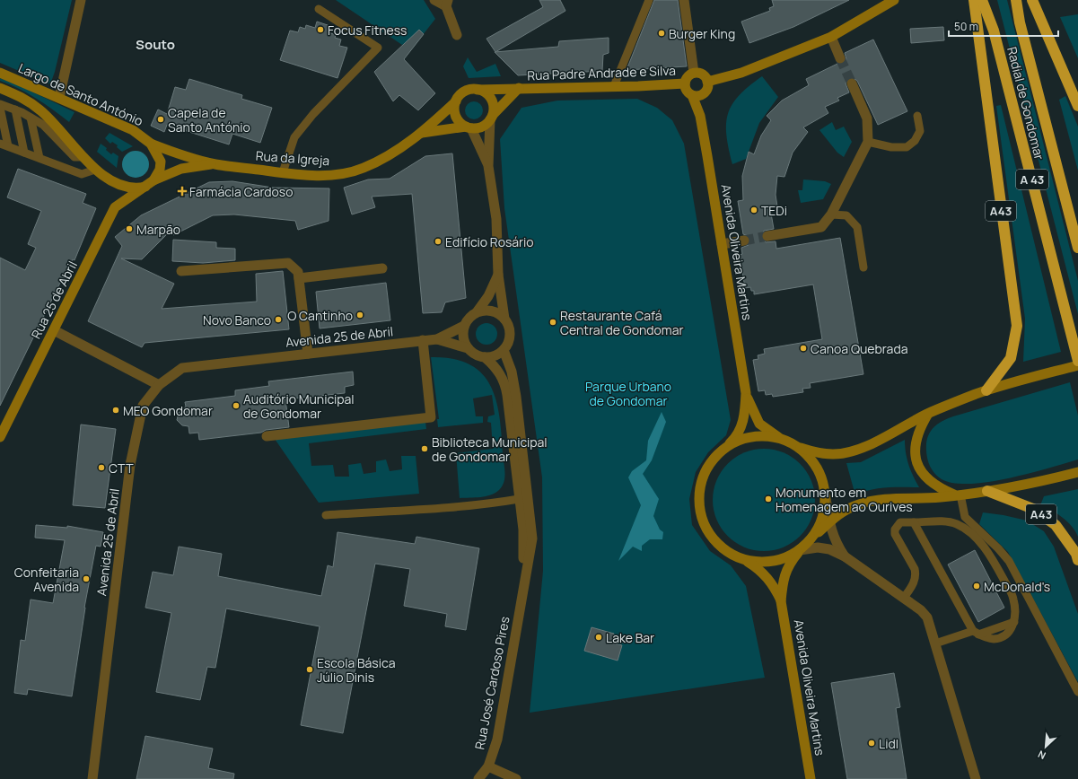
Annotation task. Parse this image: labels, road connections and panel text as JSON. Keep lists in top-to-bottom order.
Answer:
{
  "streets": {
    "highway": ["Radial de Gondomar", "A 43", "A43"],
    "main road": [
      "Rua Padre Andrade e Silva",
      "Largo de Santo António",
      "Rua da Igreja",
      "Avenida Oliveira Martins",
      "Rua 25 de Abril"
    ],
    "street": ["Avenida 25 de Abril", "Rua José Cardoso Pires"]
  },
  "crossings": [
    ["Rua Padre Andrade e Silva", "Rua da Igreja"],
    ["Rua Padre Andrade e Silva", "Avenida Oliveira Martins"],
    ["Largo de Santo António", "Rua da Igreja"],
    ["Largo de Santo António", "Rua 25 de Abril"],
    ["Rua da Igreja", "Rua 25 de Abril"],
    ["Avenida 25 de Abril", "Rua José Cardoso Pires"]
  ],
  "districts": ["Souto"],
  "parks": ["Parque Urbano de Gondomar"],
  "places": {
    "other": [
      "Focus Fitness",
      "Burger King",
      "Capela de Santo António",
      "TEDi",
      "Marpão",
      "Edifício Rosário",
      "O Cantinho",
      "Novo Banco",
      "Restaurante Cafá Central de Gondomar",
      "Canoa Quebrada",
      "Auditório Municipal de Gondomar",
      "MEO Gondomar",
      "Biblioteca Municipal de Gondomar",
      "CTT",
      "Monumento em Homenagem ao Ourives",
      "Confeitaria Avenida",
      "McDonald's",
      "Lake Bar",
      "Escola Básica Júlio Dinis",
      "Lidl"
    ],
    "health": ["Farmácia Cardoso"]
  },
  "scale_bar": "50 m",
  "north": "bottom left"
}
